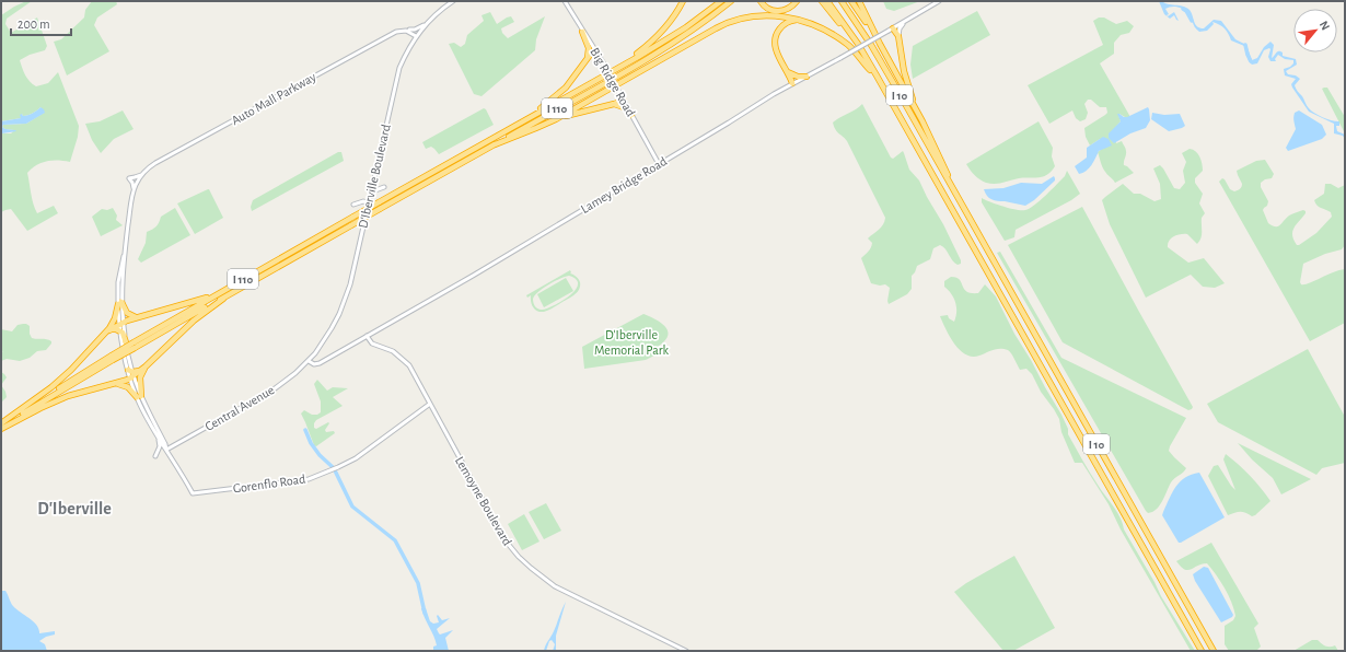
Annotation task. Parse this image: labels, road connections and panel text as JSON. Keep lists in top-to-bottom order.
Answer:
{
  "streets": {
    "highway": ["I 10", "I 110"],
    "main road": [
      "Big Ridge Road",
      "Auto Mall Parkway",
      "D'Iberville Boulevard",
      "Lamey Bridge Road",
      "Central Avenue",
      "Gorenflo Road",
      "Lemoyne Boulevard"
    ]
  },
  "crossings": [
    ["Big Ridge Road", "Lamey Bridge Road"],
    ["Auto Mall Parkway", "D'Iberville Boulevard"],
    ["D'Iberville Boulevard", "Central Avenue"],
    ["Lamey Bridge Road", "Central Avenue"],
    ["Lamey Bridge Road", "Lemoyne Boulevard"],
    ["Central Avenue", "Gorenflo Road"],
    ["Gorenflo Road", "Lemoyne Boulevard"]
  ],
  "districts": ["D'Iberville"],
  "parks": ["D'Iberville Memorial Park"],
  "scale_bar": "200 m",
  "north": "top right"
}
